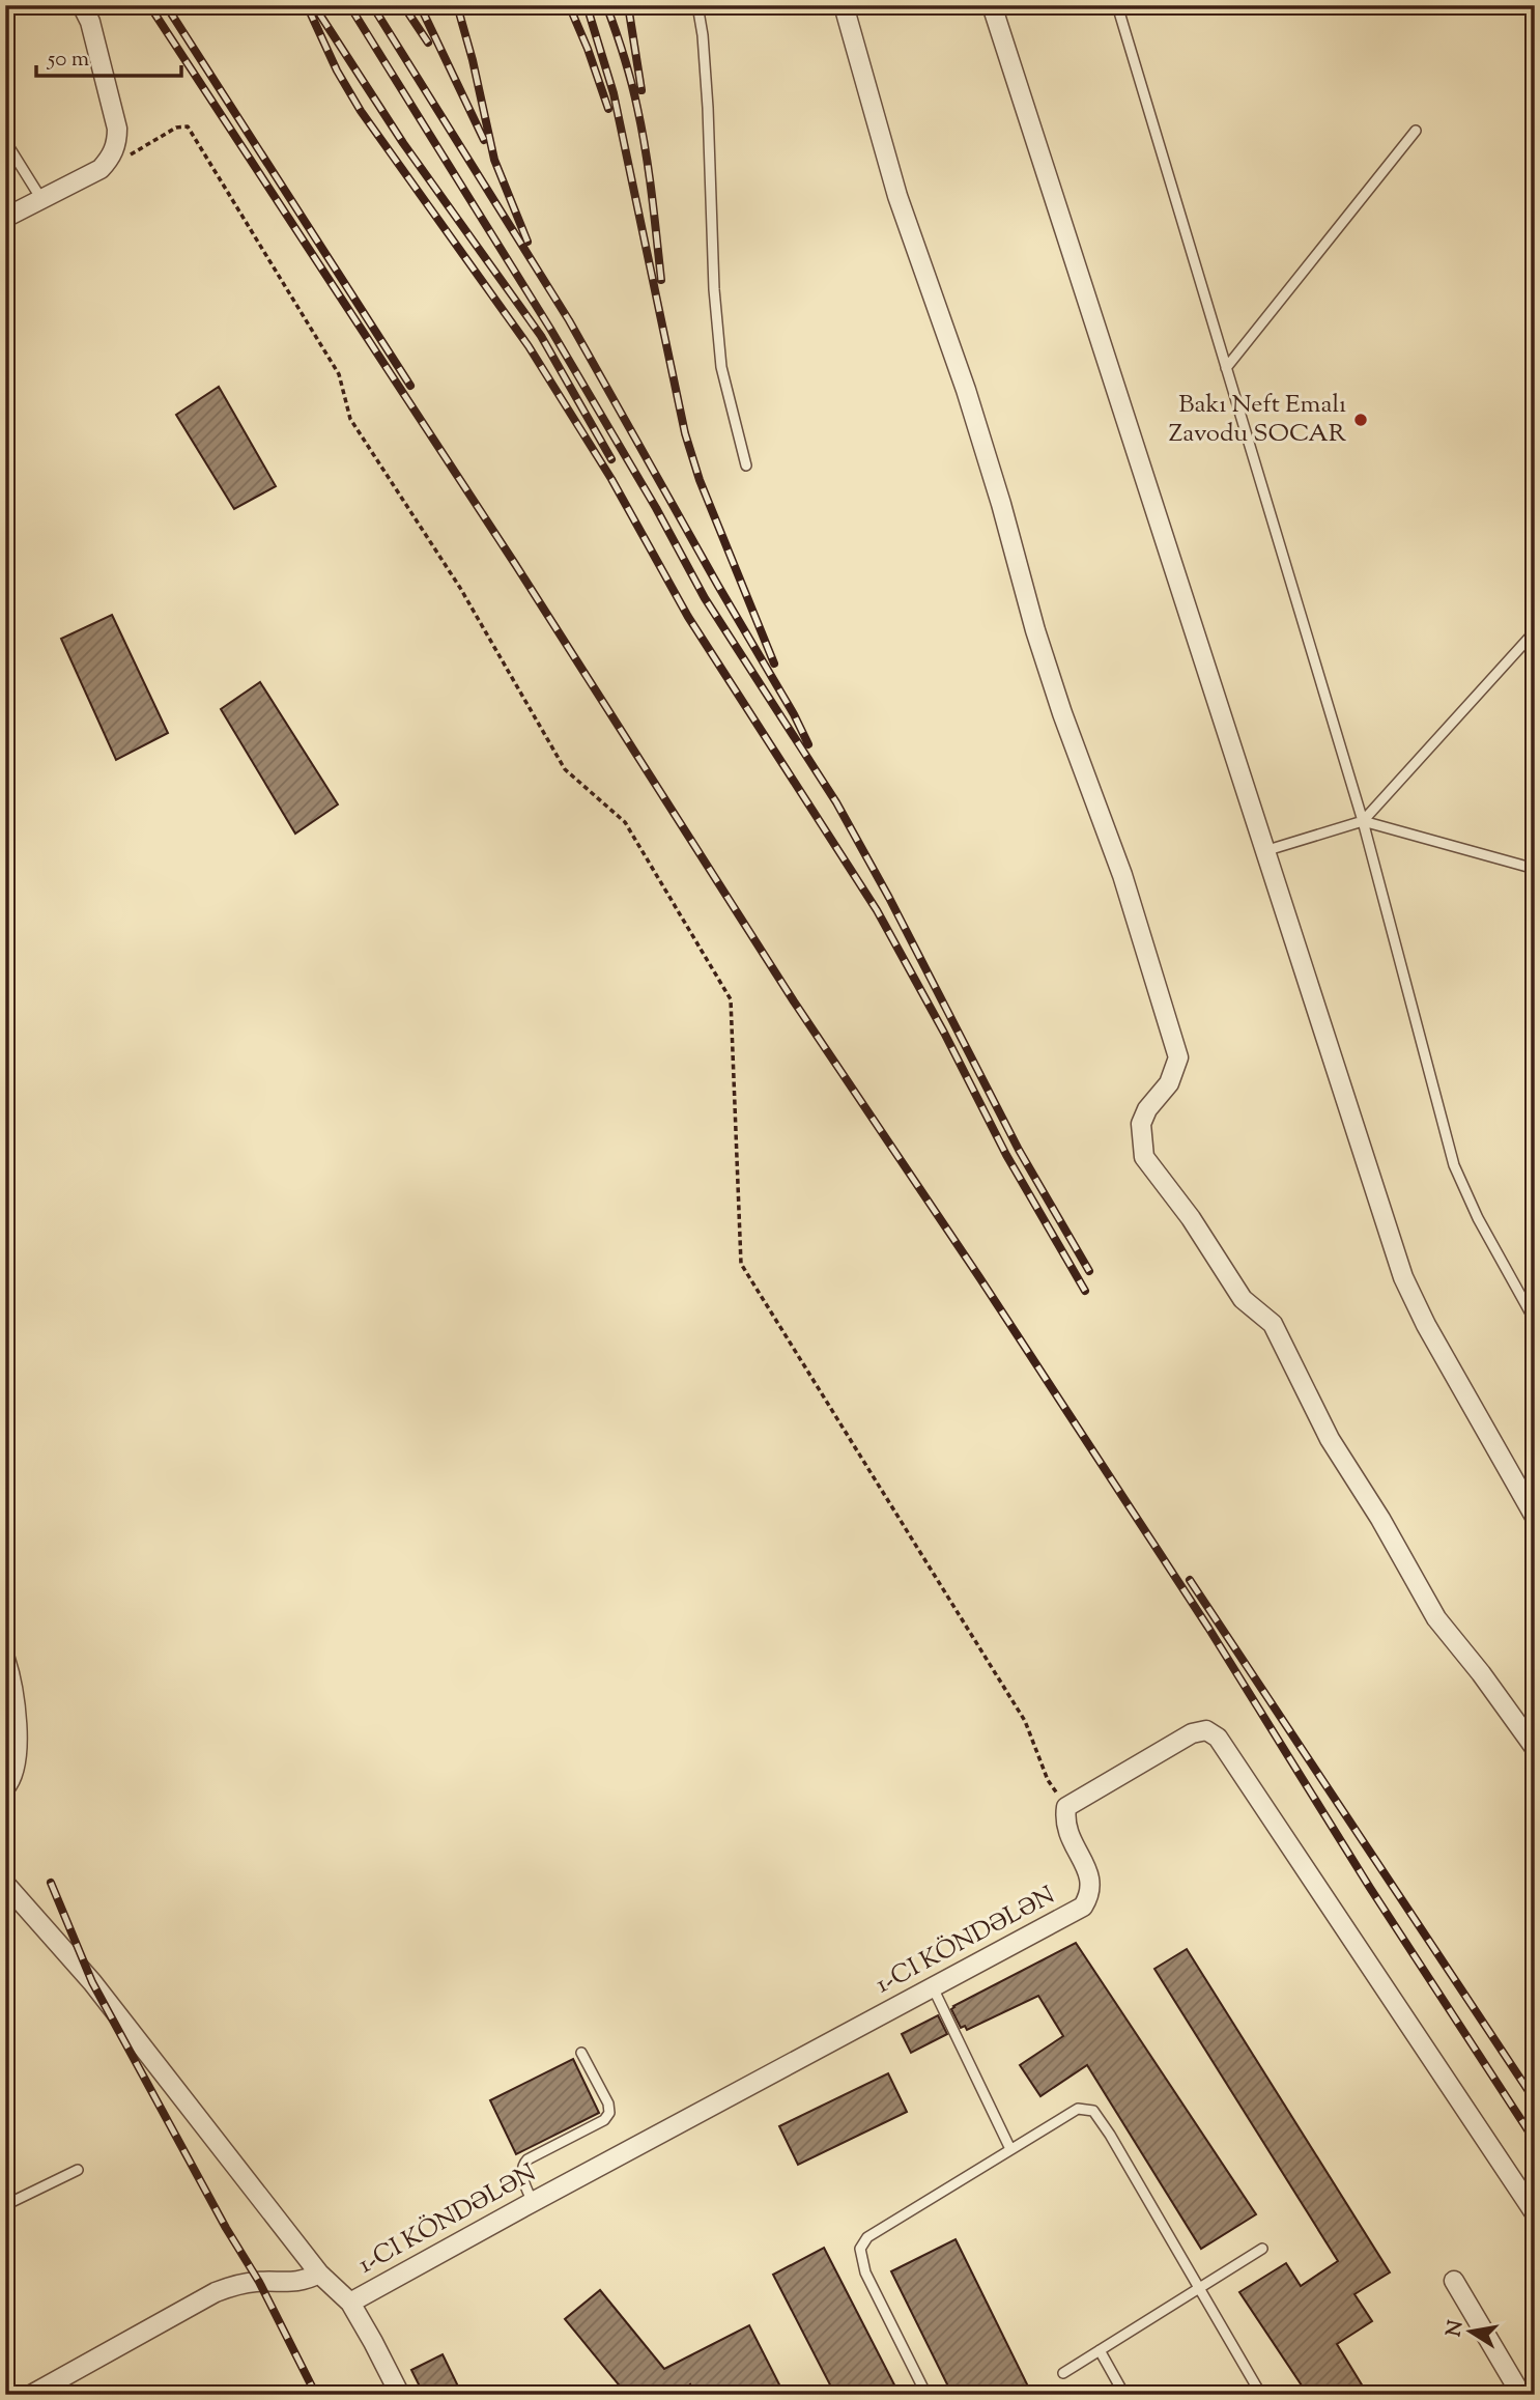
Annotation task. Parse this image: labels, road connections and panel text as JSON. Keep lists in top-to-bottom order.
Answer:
{
  "streets": {
    "street": ["1-CI KÖNDƏLƏN"]
  },
  "places": ["Bakı Neft Emalı Zavodu SOCAR"],
  "scale_bar": "50 m",
  "north": "left"
}
